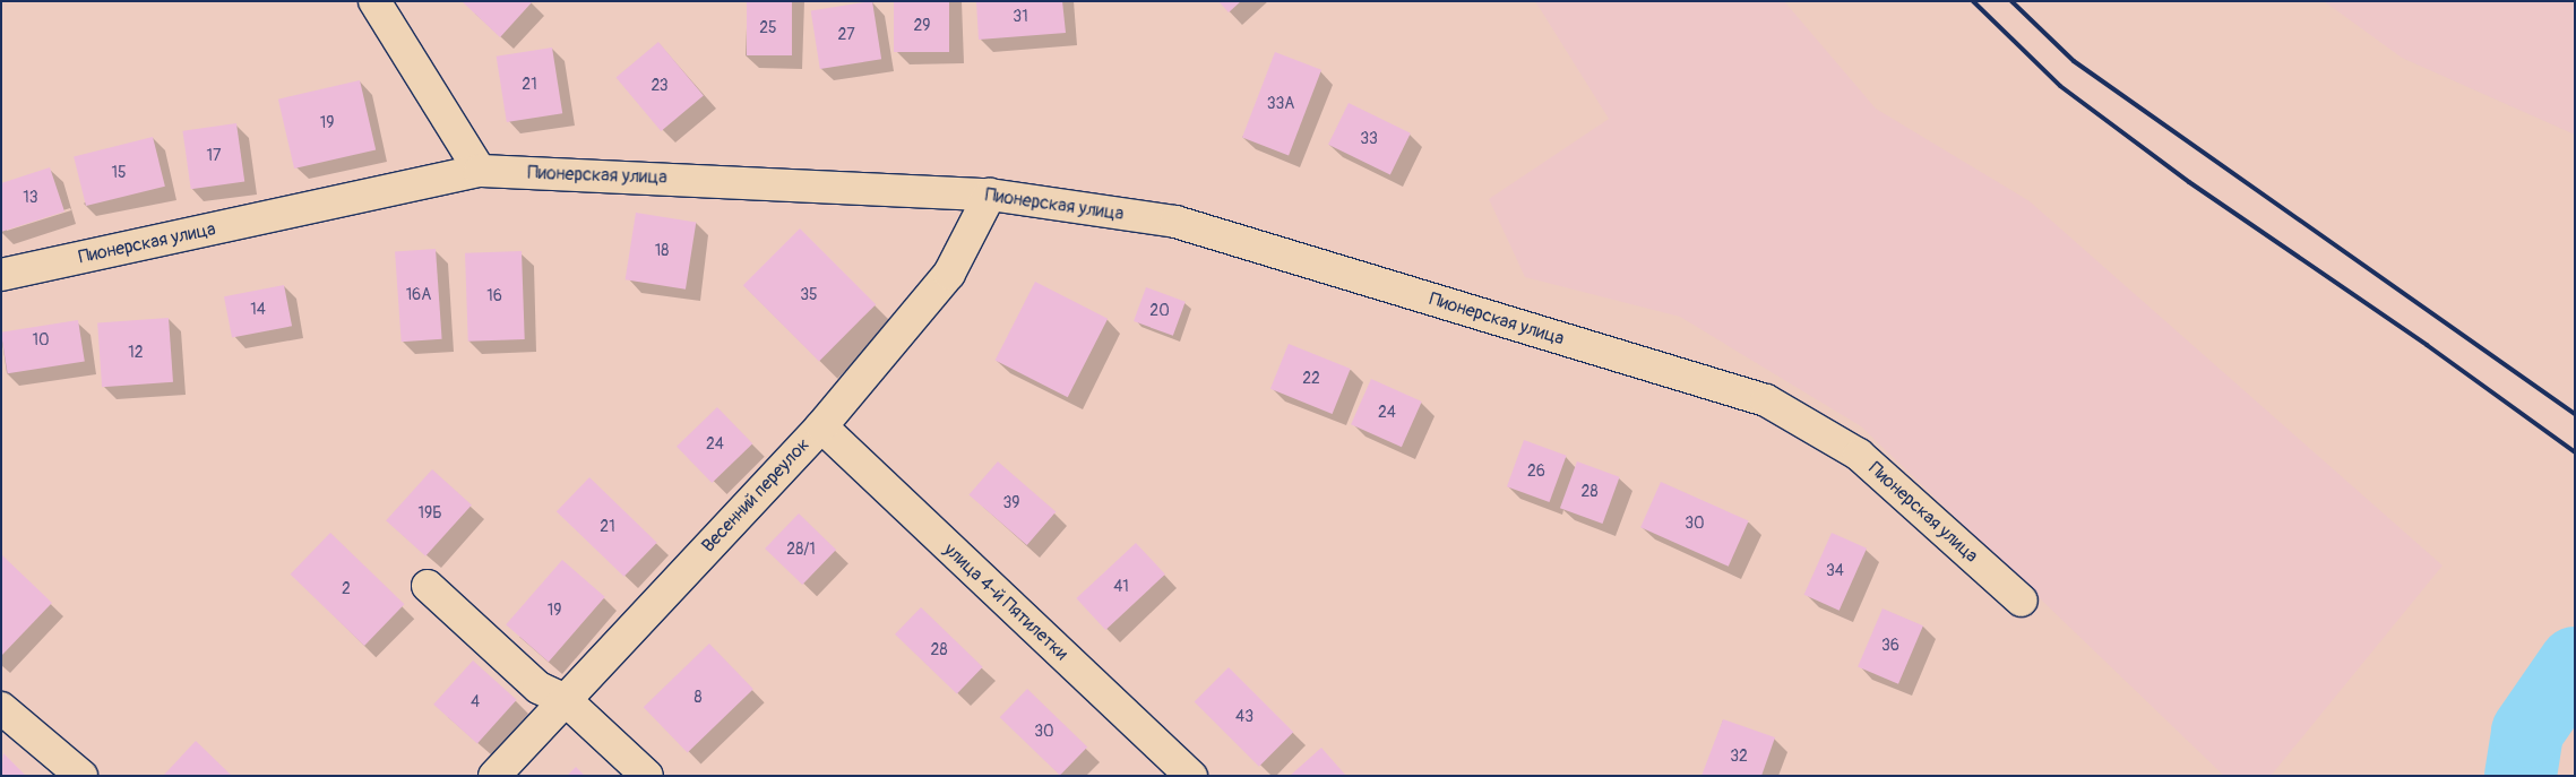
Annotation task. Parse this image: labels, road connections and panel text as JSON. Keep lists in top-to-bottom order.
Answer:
{
  "streets": {
    "street": ["Пионерская улица", "Весенний переулок", "улица 4-й Пятилетки"]
  },
  "crossings": [
    ["Пионерская улица", "Весенний переулок"],
    ["Весенний переулок", "улица 4-й Пятилетки"]
  ],
  "house_numbers": [
    "31",
    "29",
    "25",
    "27",
    "21",
    "23",
    "33А",
    "19",
    "33",
    "17",
    "15",
    "13",
    "18",
    "16А",
    "35",
    "16",
    "14",
    "20",
    "10",
    "12",
    "22",
    "24",
    "24",
    "26",
    "28",
    "39",
    "19Б",
    "30",
    "21",
    "28/1",
    "34",
    "41",
    "2",
    "19",
    "36",
    "28",
    "8",
    "4",
    "43",
    "30",
    "32"
  ]
}
